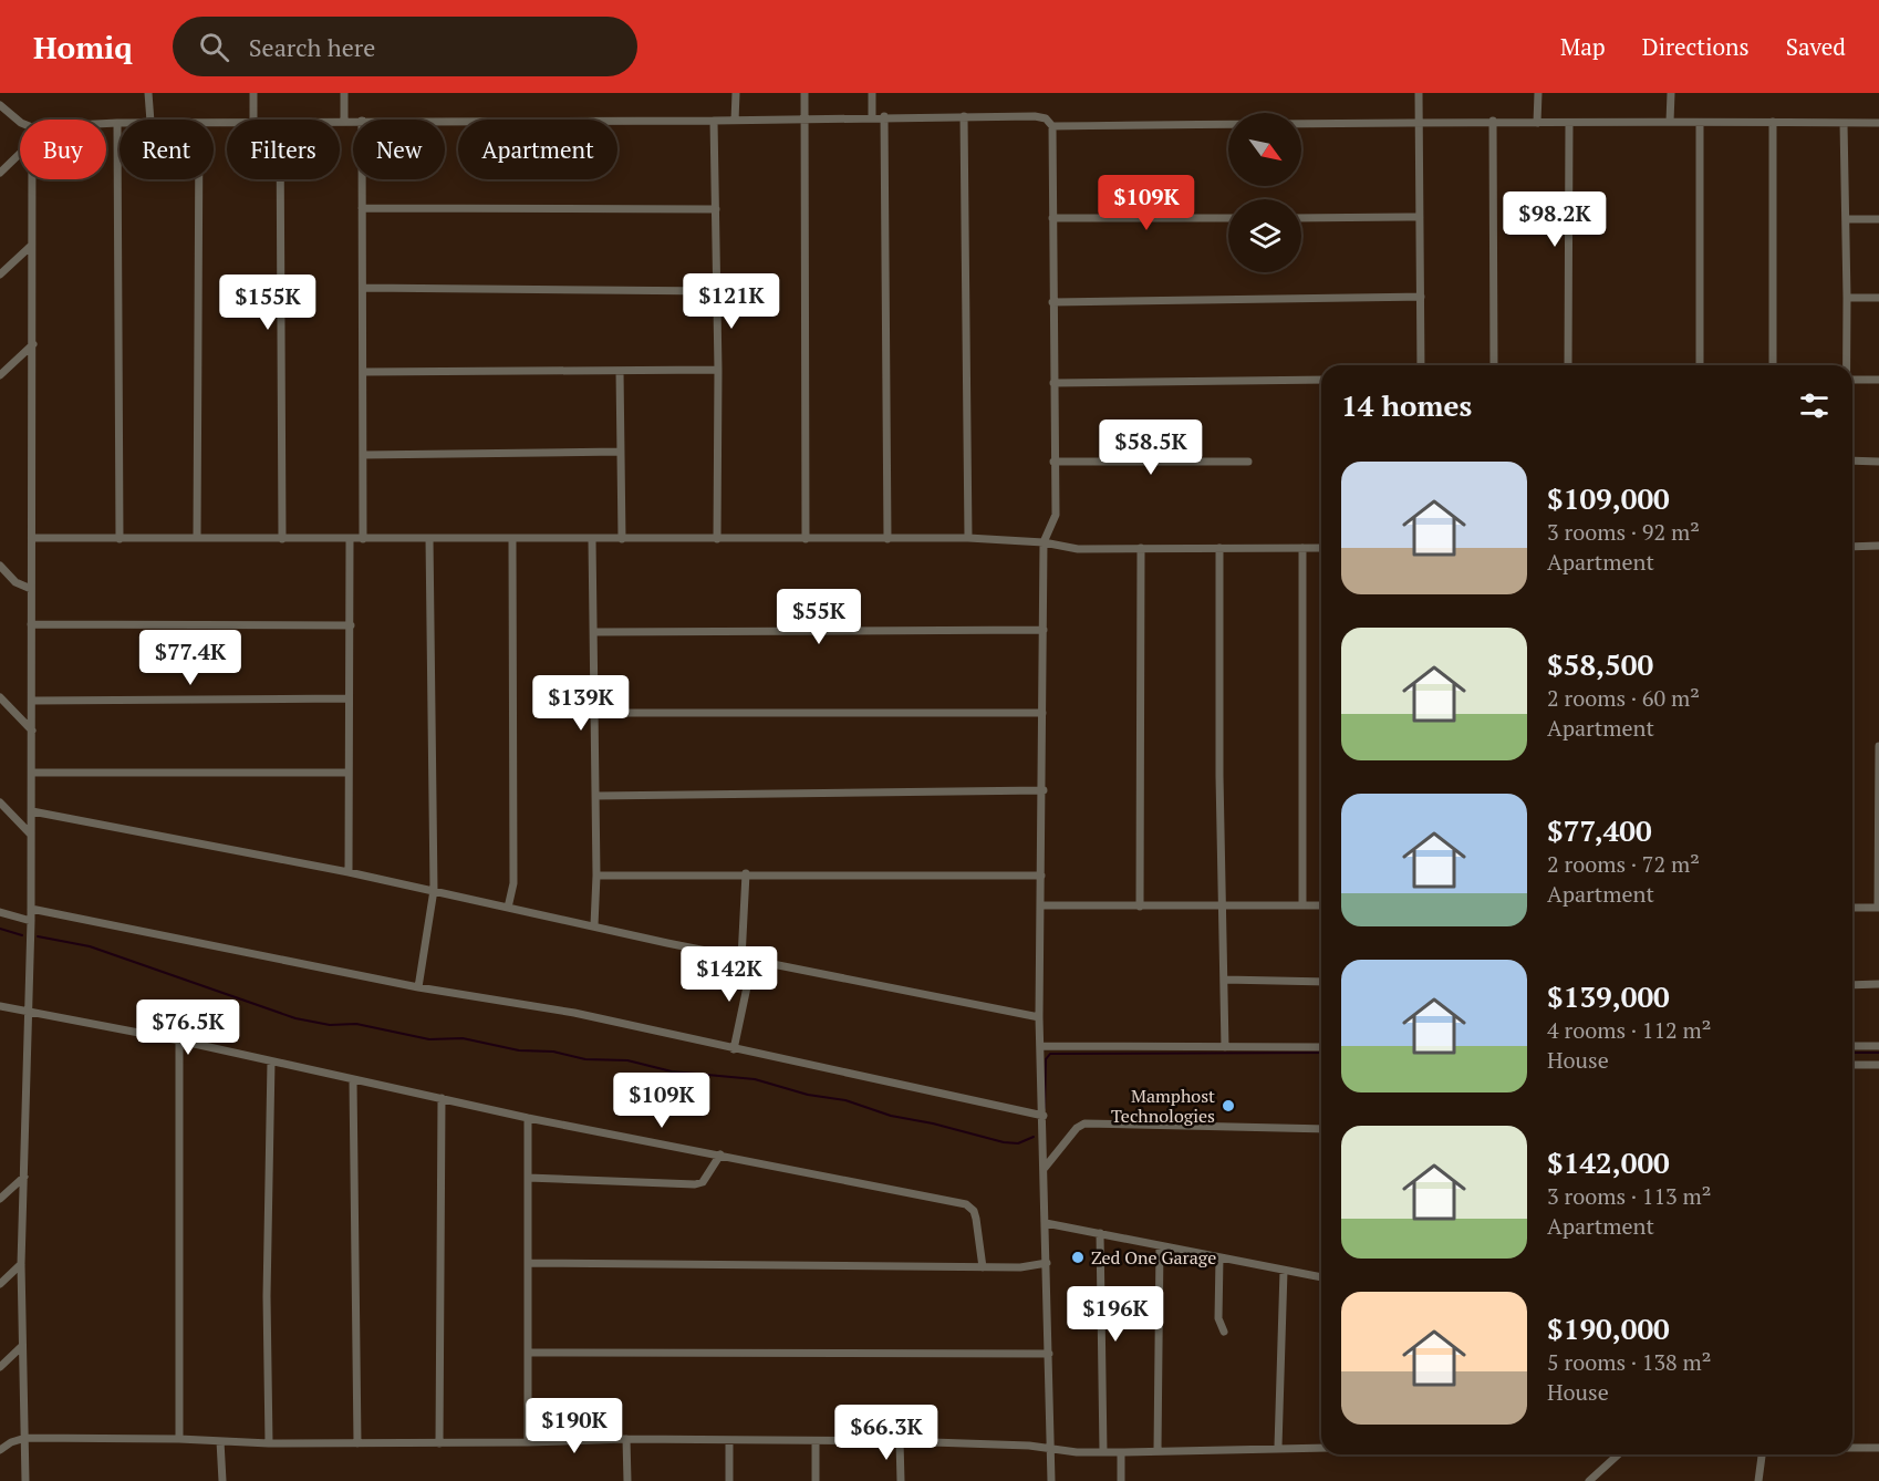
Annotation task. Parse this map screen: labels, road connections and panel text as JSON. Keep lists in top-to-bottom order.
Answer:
{
  "places": ["Mamphost Technologies", "Zed One Garage"],
  "north": "bottom right",
  "page": {
    "header": "Homiq",
    "search": "Search here",
    "nav": ["Map", "Directions", "Saved"],
    "chip": [
      "Buy",
      "Rent",
      "Filters",
      "New",
      "Apartment"
    ],
    "price": [
      "$109K",
      "$98.2K",
      "$121K",
      "$155K",
      "$58.5K",
      "$55K",
      "$77.4K",
      "$139K",
      "$142K",
      "$76.5K",
      "$109K",
      "$196K",
      "$190K",
      "$66.3K"
    ],
    "heading": "14 homes",
    "list": [
      {
        "name": "$109,000",
        "note": "3 rooms · 92 m² · Apartment"
      },
      {
        "name": "$58,500",
        "note": "2 rooms · 60 m² · Apartment"
      },
      {
        "name": "$77,400",
        "note": "2 rooms · 72 m² · Apartment"
      },
      {
        "name": "$139,000",
        "note": "4 rooms · 112 m² · House"
      },
      {
        "name": "$142,000",
        "note": "3 rooms · 113 m² · Apartment"
      },
      {
        "name": "$190,000",
        "note": "5 rooms · 138 m² · House"
      }
    ]
  }
}
